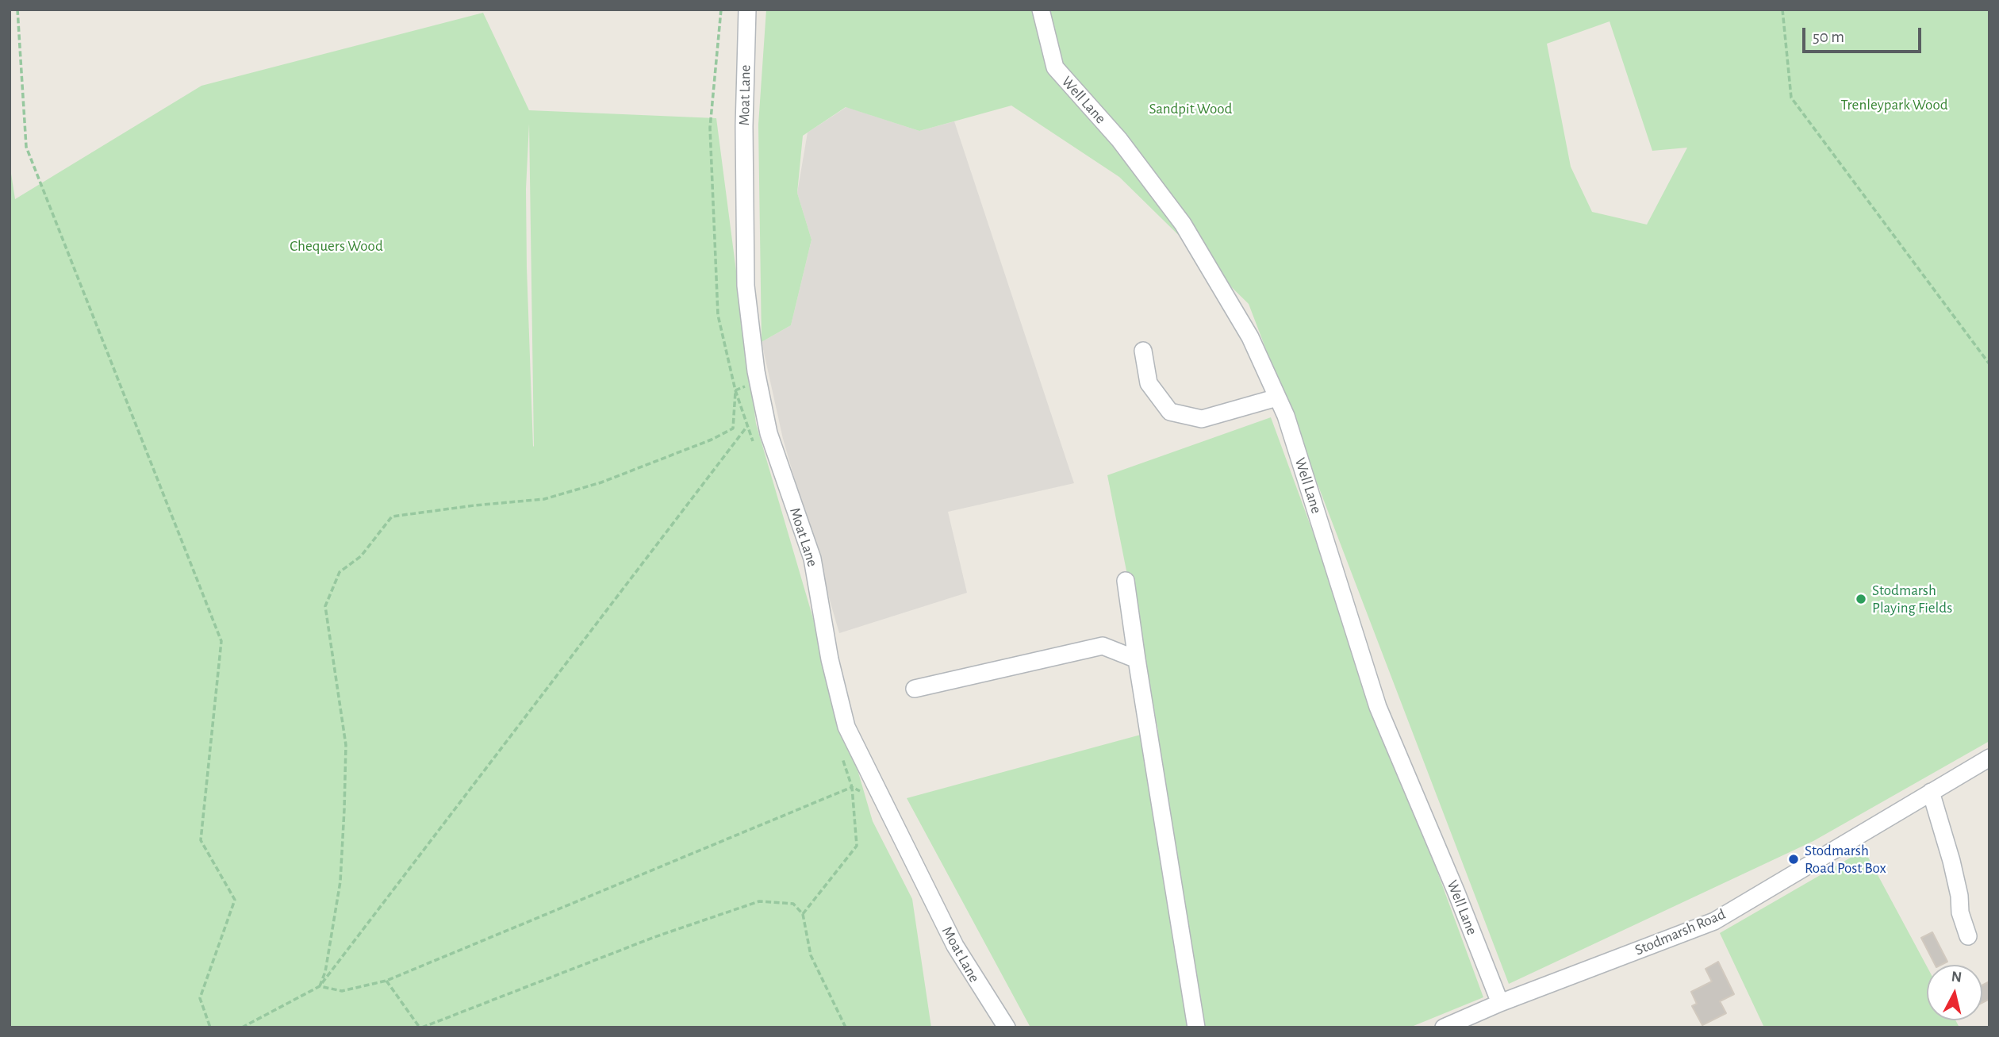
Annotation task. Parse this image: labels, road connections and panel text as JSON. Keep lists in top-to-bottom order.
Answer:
{
  "streets": {
    "street": ["Moat Lane", "Well Lane", "Stodmarsh Road"]
  },
  "crossings": [
    ["Well Lane", "Stodmarsh Road"]
  ],
  "parks": ["Trenleypark Wood", "Sandpit Wood", "Chequers Wood"],
  "places": ["Stodmarsh Playing Fields", "Stodmarsh Road Post Box"],
  "scale_bar": "50 m",
  "north": "top"
}
